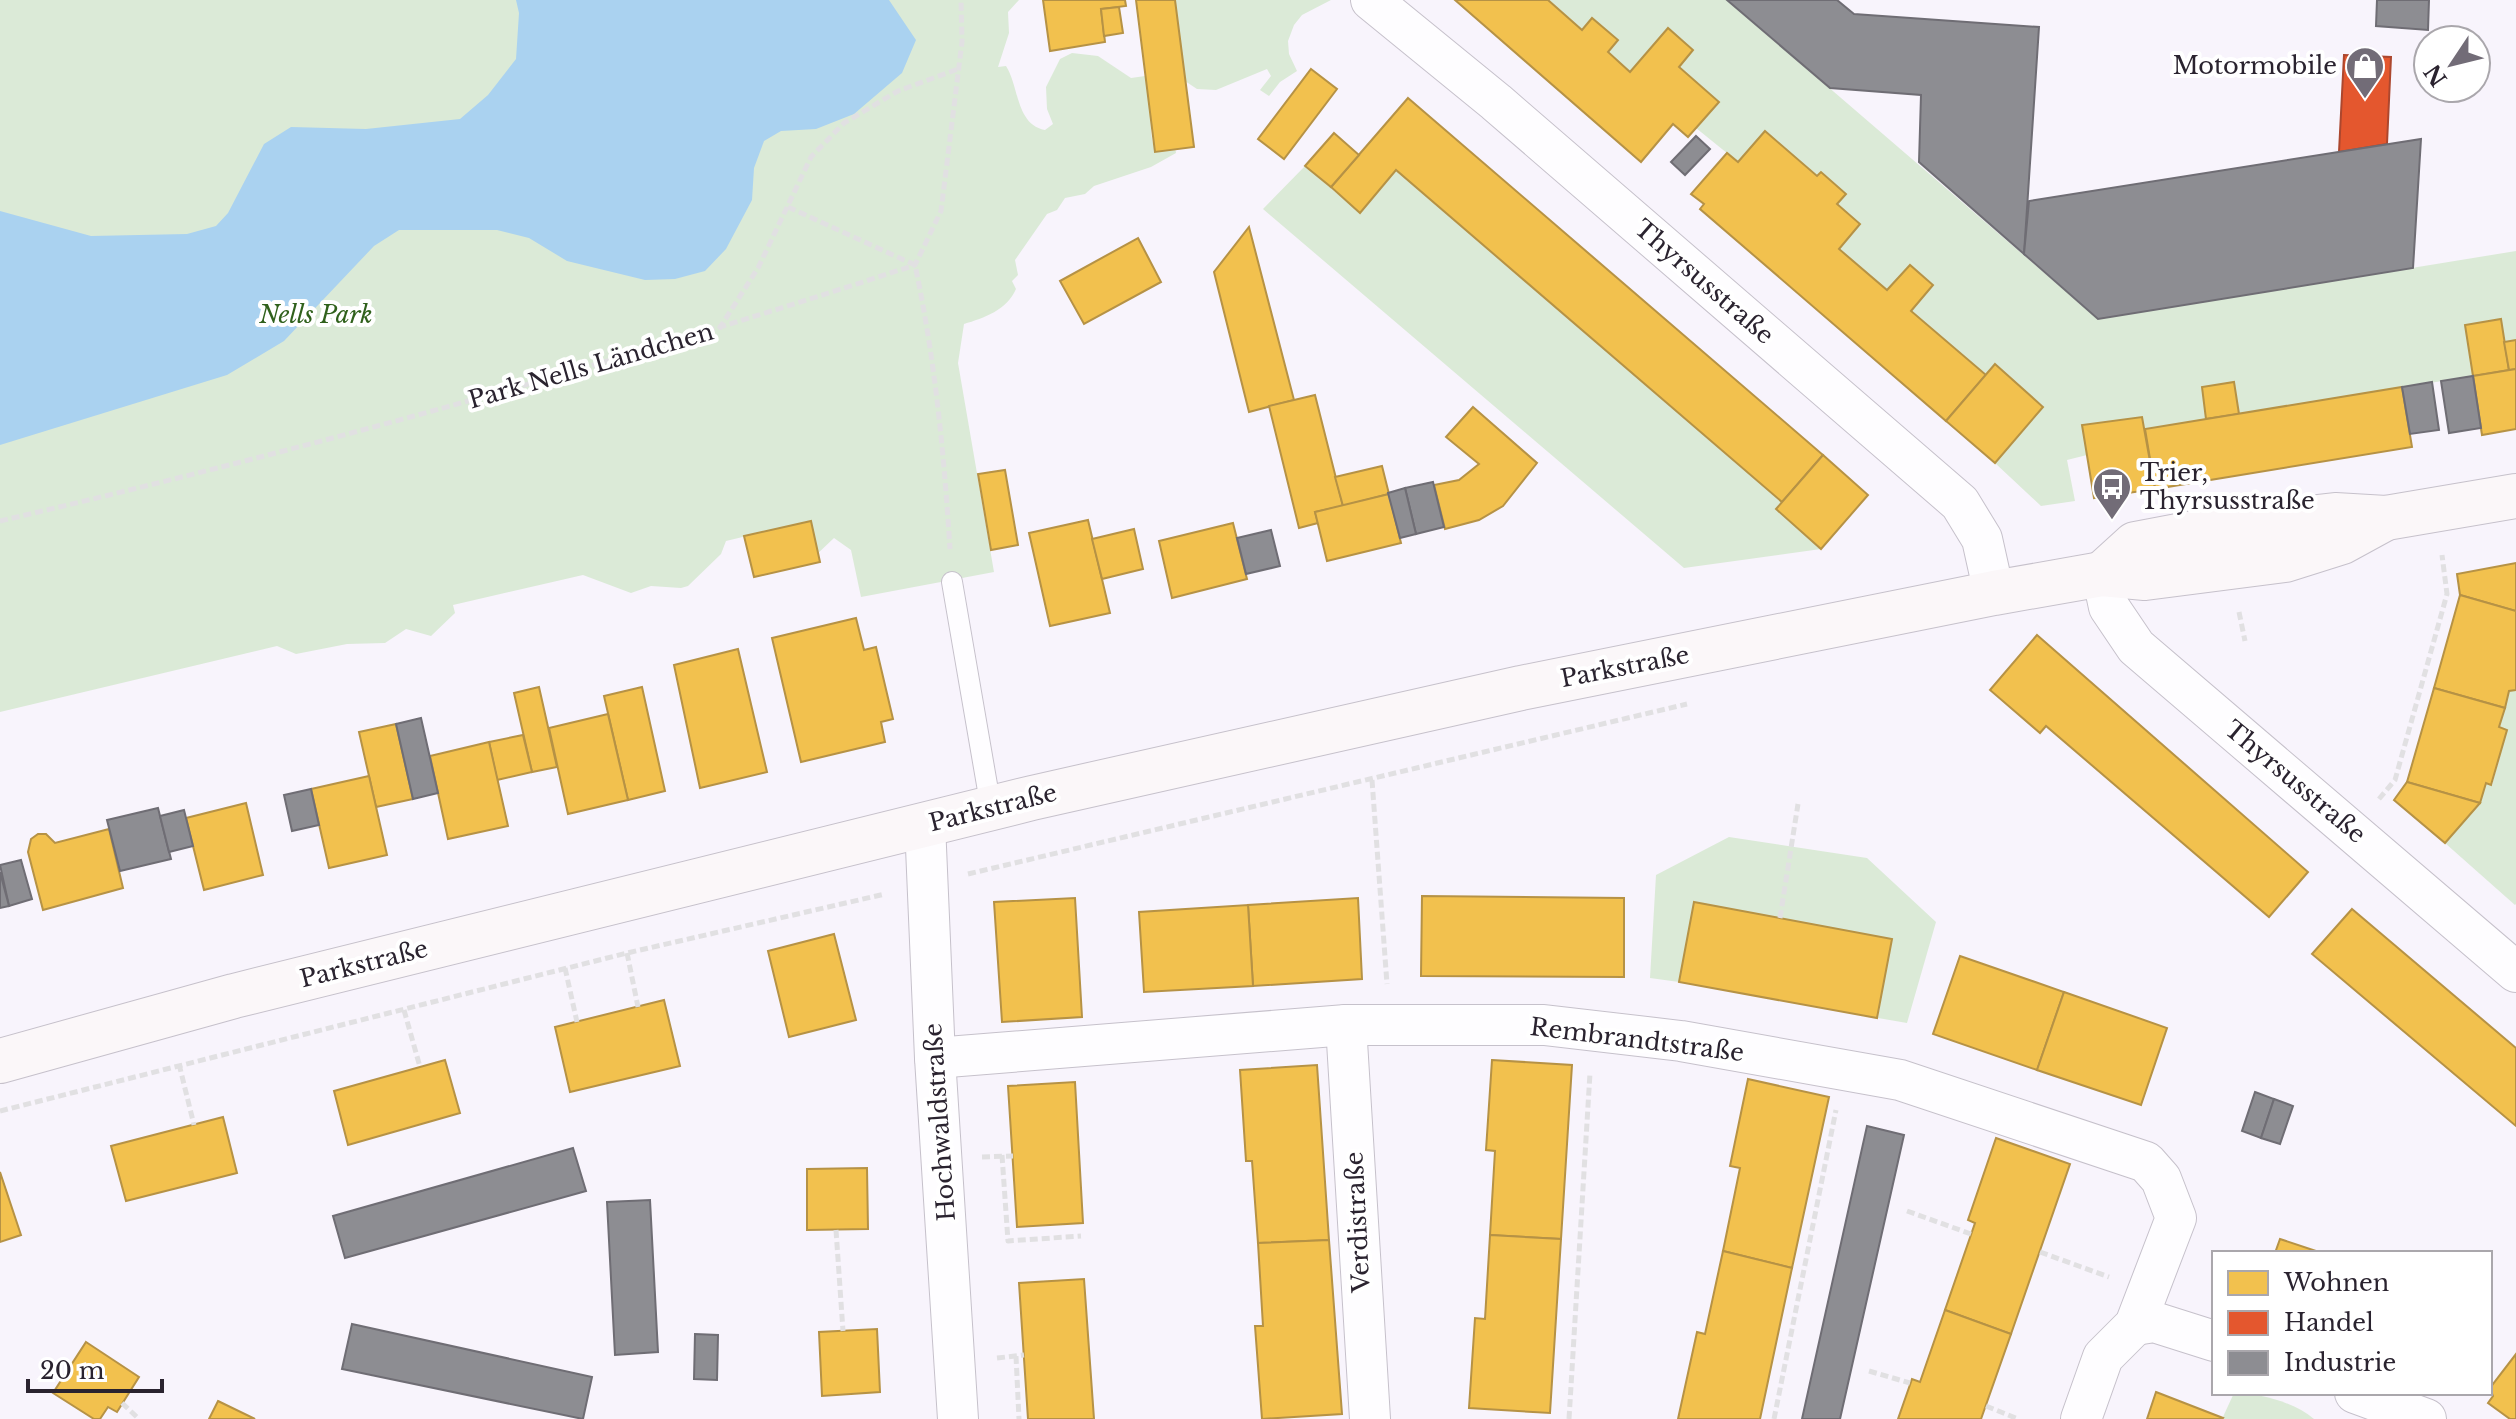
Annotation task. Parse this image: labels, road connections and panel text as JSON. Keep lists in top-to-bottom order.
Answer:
{
  "streets": {
    "street": [
      "Thyrsusstraße",
      "Parkstraße",
      "Rembrandtstraße",
      "Hochwaldstraße",
      "Verdistraße"
    ],
    "path": ["Park Nells Ländchen"]
  },
  "crossings": [
    ["Thyrsusstraße", "Parkstraße"],
    ["Parkstraße", "Hochwaldstraße"],
    ["Rembrandtstraße", "Hochwaldstraße"],
    ["Rembrandtstraße", "Verdistraße"]
  ],
  "parks": ["Nells Park"],
  "places": {
    "shop": ["Motormobile"],
    "bus stop": ["Trier, Thyrsusstraße"]
  },
  "legend": ["Wohnen", "Handel", "Industrie"],
  "scale_bar": "20 m",
  "north": "bottom left"
}
